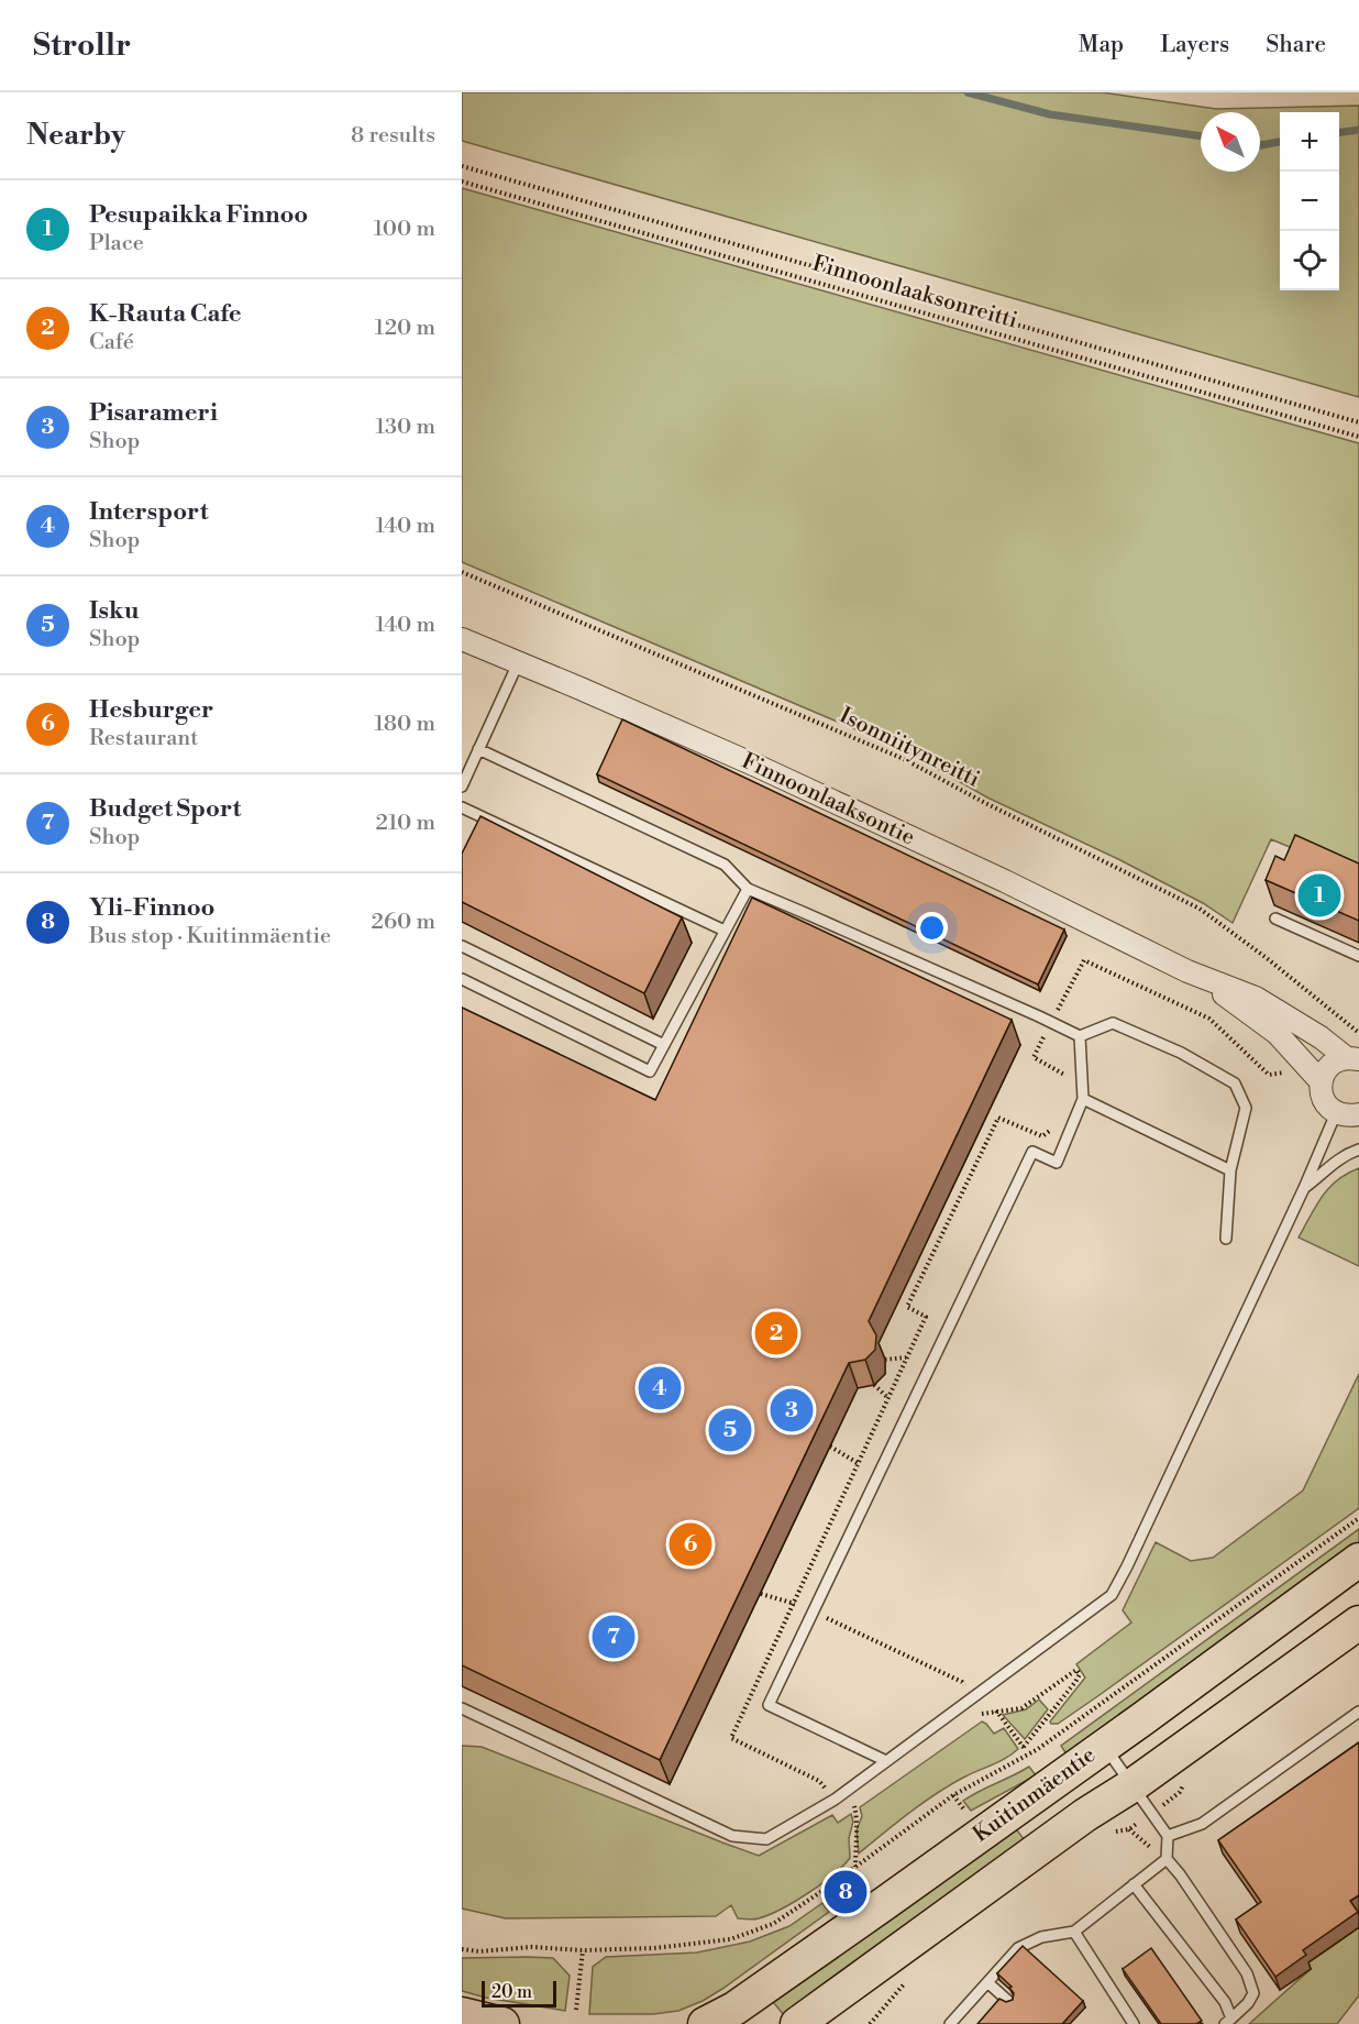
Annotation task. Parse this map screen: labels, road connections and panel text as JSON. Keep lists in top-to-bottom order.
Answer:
{
  "streets": {
    "main road": ["Kuitinmäentie"],
    "street": ["Finnoonlaaksontie"],
    "path": ["Finnoonlaaksonreitti", "Isonniitynreitti"]
  },
  "scale_bar": "20 m",
  "north": "top left",
  "page": {
    "header": "Strollr",
    "nav": ["Map", "Layers", "Share"],
    "heading": ["Nearby", "8 results"],
    "map_buttons": ["+", "−"],
    "list": [
      {
        "mark": "1",
        "name": "Pesupaikka Finnoo",
        "note": "Place",
        "value": "100 m"
      },
      {
        "mark": "2",
        "name": "K-Rauta Cafe",
        "note": "Café",
        "value": "120 m"
      },
      {
        "mark": "3",
        "name": "Pisarameri",
        "note": "Shop",
        "value": "130 m"
      },
      {
        "mark": "4",
        "name": "Intersport",
        "note": "Shop",
        "value": "140 m"
      },
      {
        "mark": "5",
        "name": "Isku",
        "note": "Shop",
        "value": "140 m"
      },
      {
        "mark": "6",
        "name": "Hesburger",
        "note": "Restaurant",
        "value": "180 m"
      },
      {
        "mark": "7",
        "name": "Budget Sport",
        "note": "Shop",
        "value": "210 m"
      },
      {
        "mark": "8",
        "name": "Yli-Finnoo",
        "note": "Bus stop · Kuitinmäentie",
        "value": "260 m"
      }
    ],
    "pins": [
      "1",
      "2",
      "4",
      "3",
      "5",
      "6",
      "7",
      "8"
    ],
    "scale": "20 m"
  }
}
